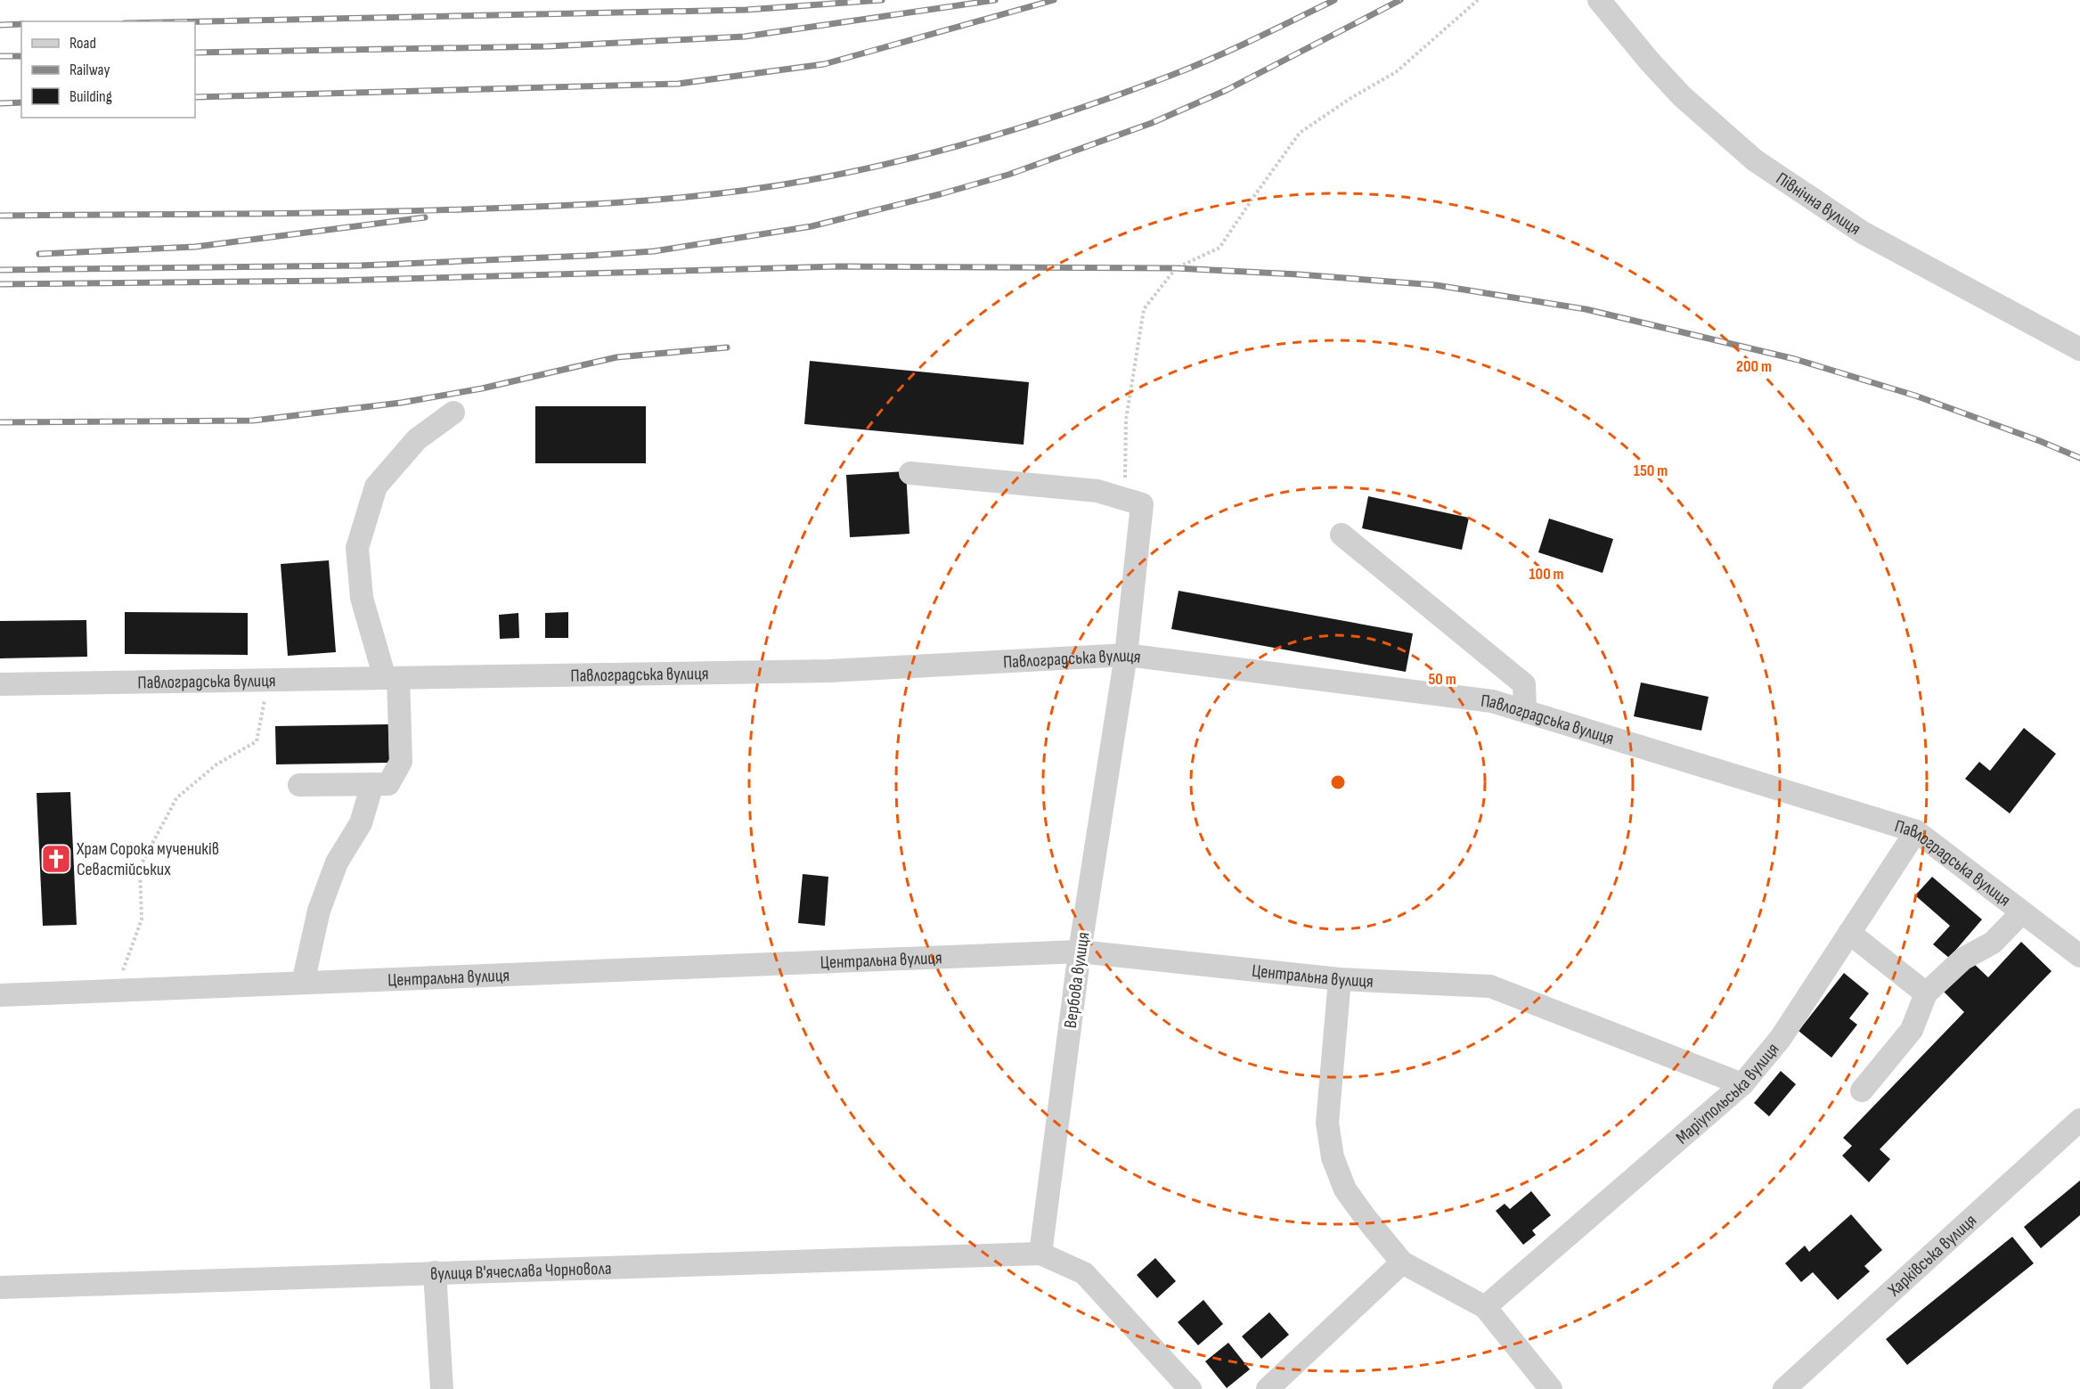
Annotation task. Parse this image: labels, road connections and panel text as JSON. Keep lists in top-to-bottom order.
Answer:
{
  "streets": {
    "street": [
      "Північна вулиця",
      "Павлоградська вулиця",
      "Центральна вулиця",
      "Вербова вулиця",
      "Маріупольська вулиця",
      "Харківська вулиця",
      "вулиця В'ячеслава Чорновола"
    ]
  },
  "crossings": [
    ["Павлоградська вулиця", "Вербова вулиця"],
    ["Павлоградська вулиця", "Маріупольська вулиця"],
    ["Центральна вулиця", "Вербова вулиця"],
    ["Центральна вулиця", "Маріупольська вулиця"],
    ["Вербова вулиця", "вулиця В'ячеслава Чорновола"]
  ],
  "places": {
    "church": ["Храм Сорока мучеників Севастійських"]
  },
  "legend": ["Road", "Railway", "Building"],
  "rings": [
    "200 m",
    "150 m",
    "100 m",
    "50 m"
  ]
}
